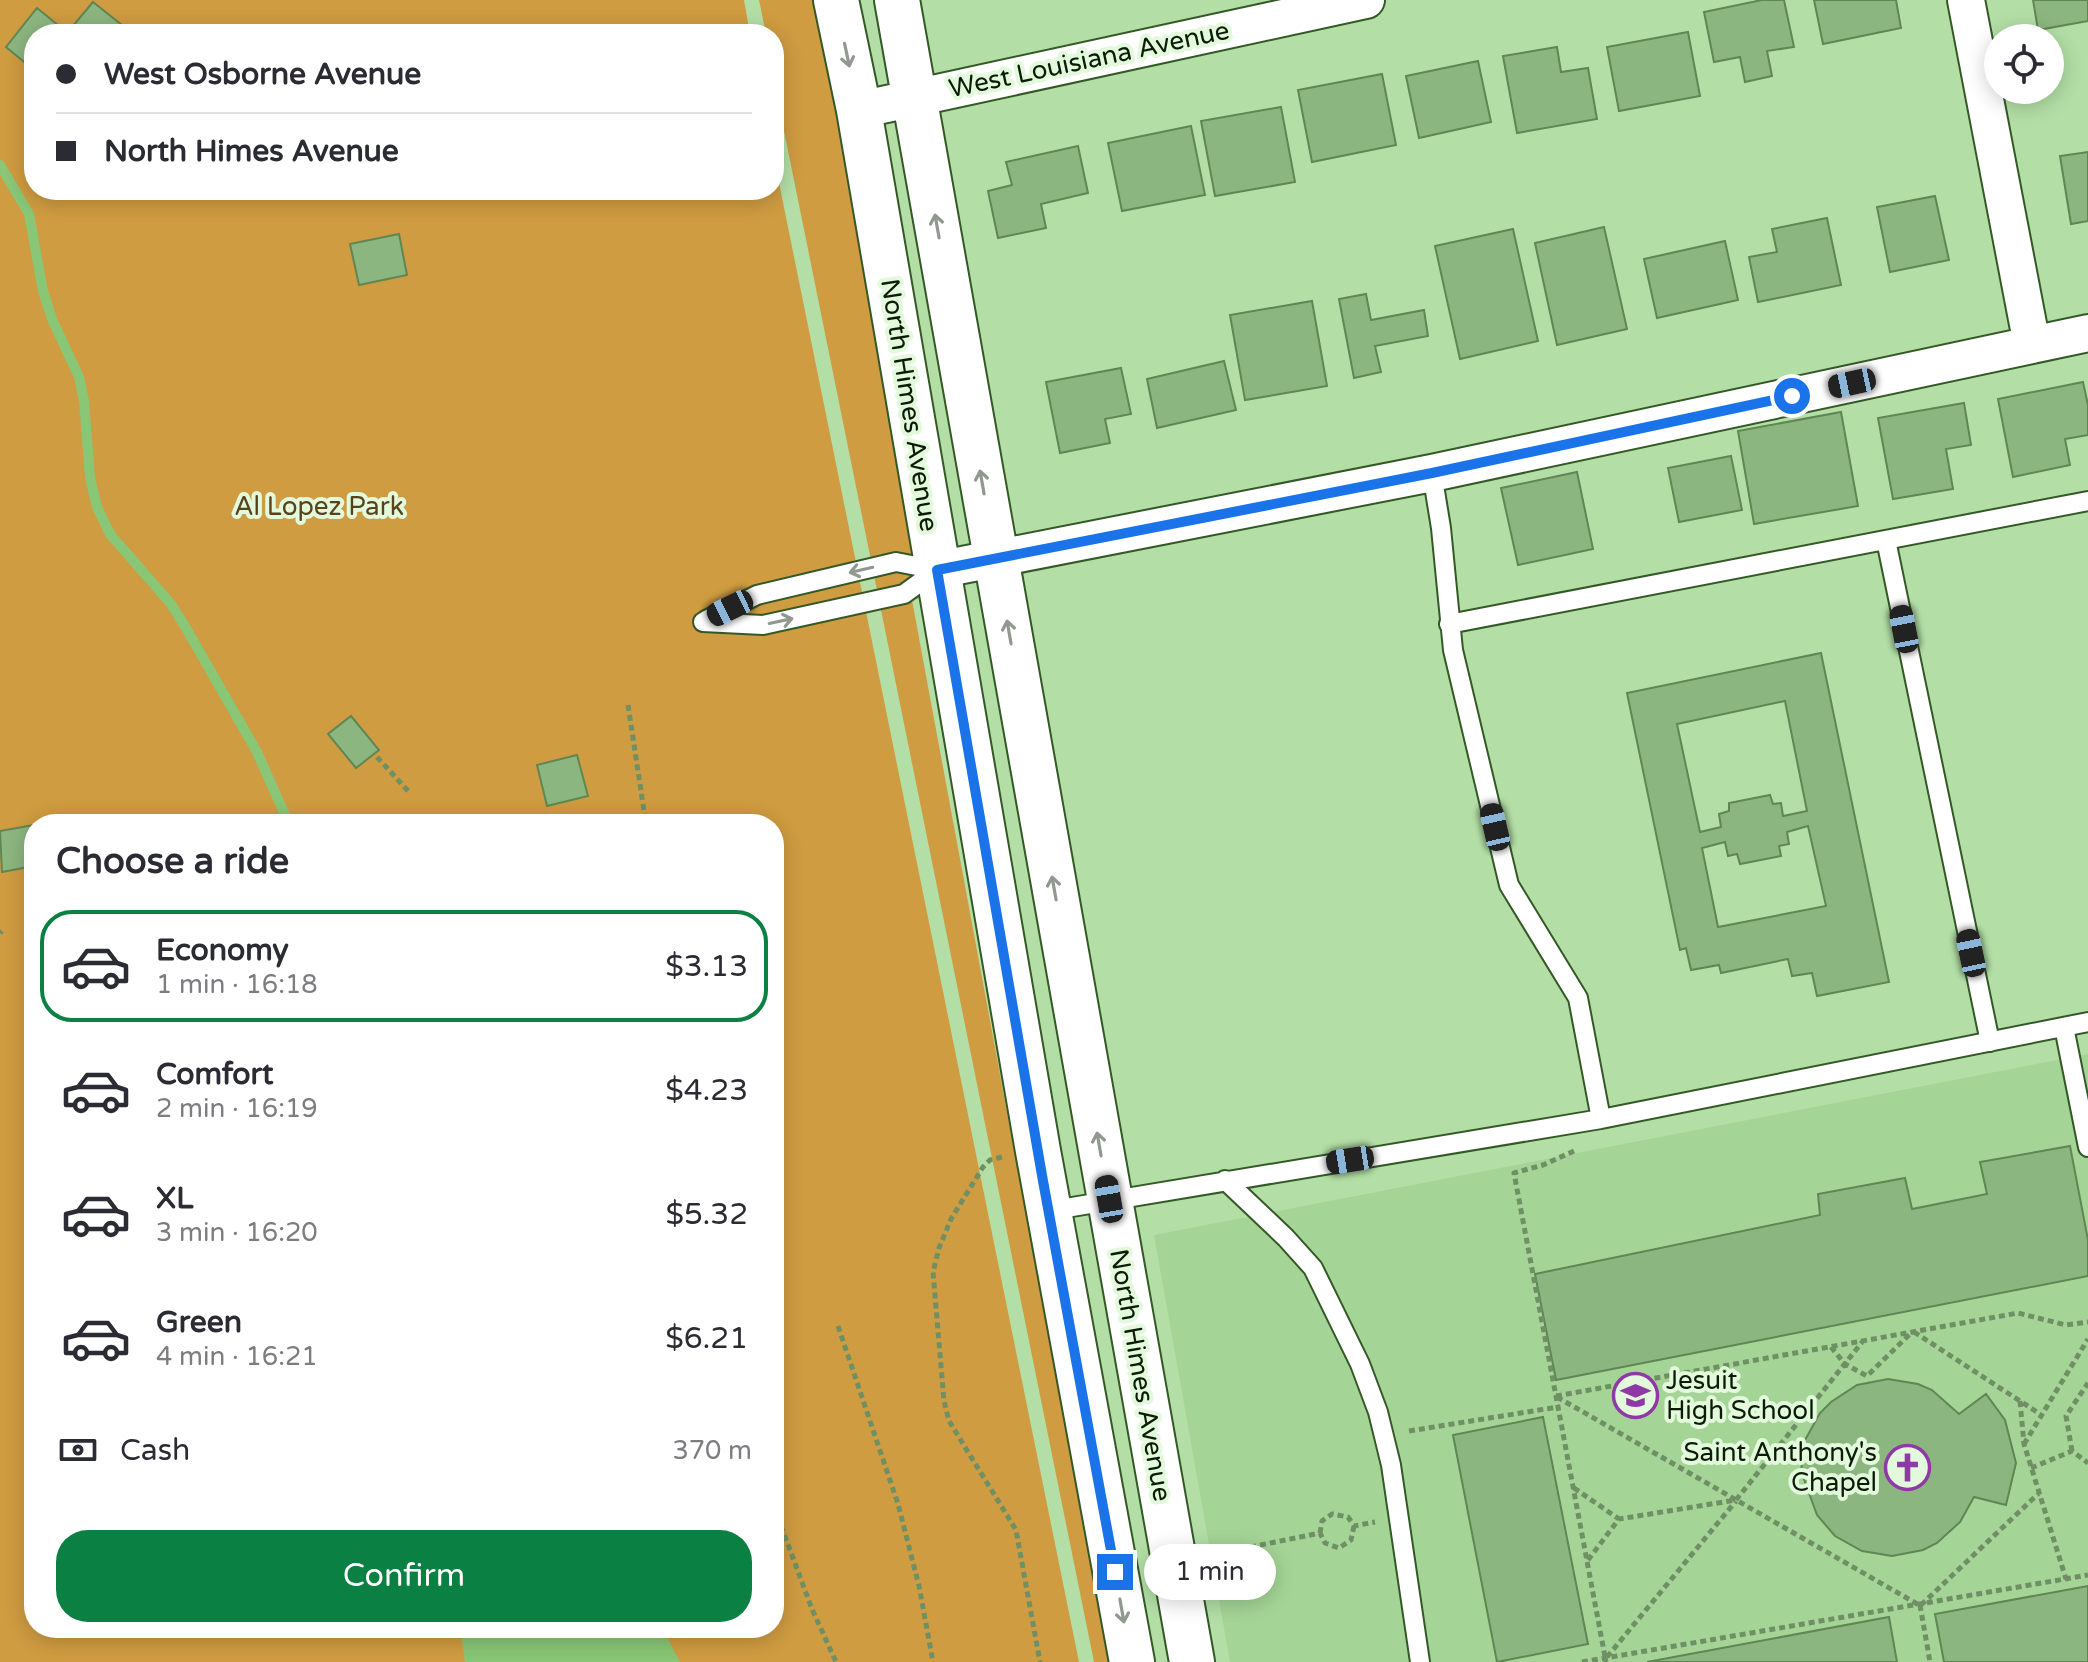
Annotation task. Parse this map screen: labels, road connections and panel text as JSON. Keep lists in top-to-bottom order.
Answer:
{
  "streets": {
    "street": ["West Louisiana Avenue", "North Himes Avenue"]
  },
  "crossings": [
    ["West Louisiana Avenue", "North Himes Avenue"]
  ],
  "parks": ["Al Lopez Park"],
  "places": {
    "school or university": ["Jesuit High School"],
    "church": ["Saint Anthony's Chapel"]
  },
  "page": {
    "banner": ["West Osborne Avenue", "North Himes Avenue"],
    "heading": "Choose a ride",
    "list": [
      {
        "name": "Economy",
        "note": "1 min · 16:18",
        "value": "$3.13"
      },
      {
        "name": "Comfort",
        "note": "2 min · 16:19",
        "value": "$4.23"
      },
      {
        "name": "XL",
        "note": "3 min · 16:20",
        "value": "$5.32"
      },
      {
        "name": "Green",
        "note": "4 min · 16:21",
        "value": "$6.21"
      }
    ],
    "pay": ["Cash", "370 m"],
    "buttons": "Confirm",
    "bubble": "1 min"
  }
}
